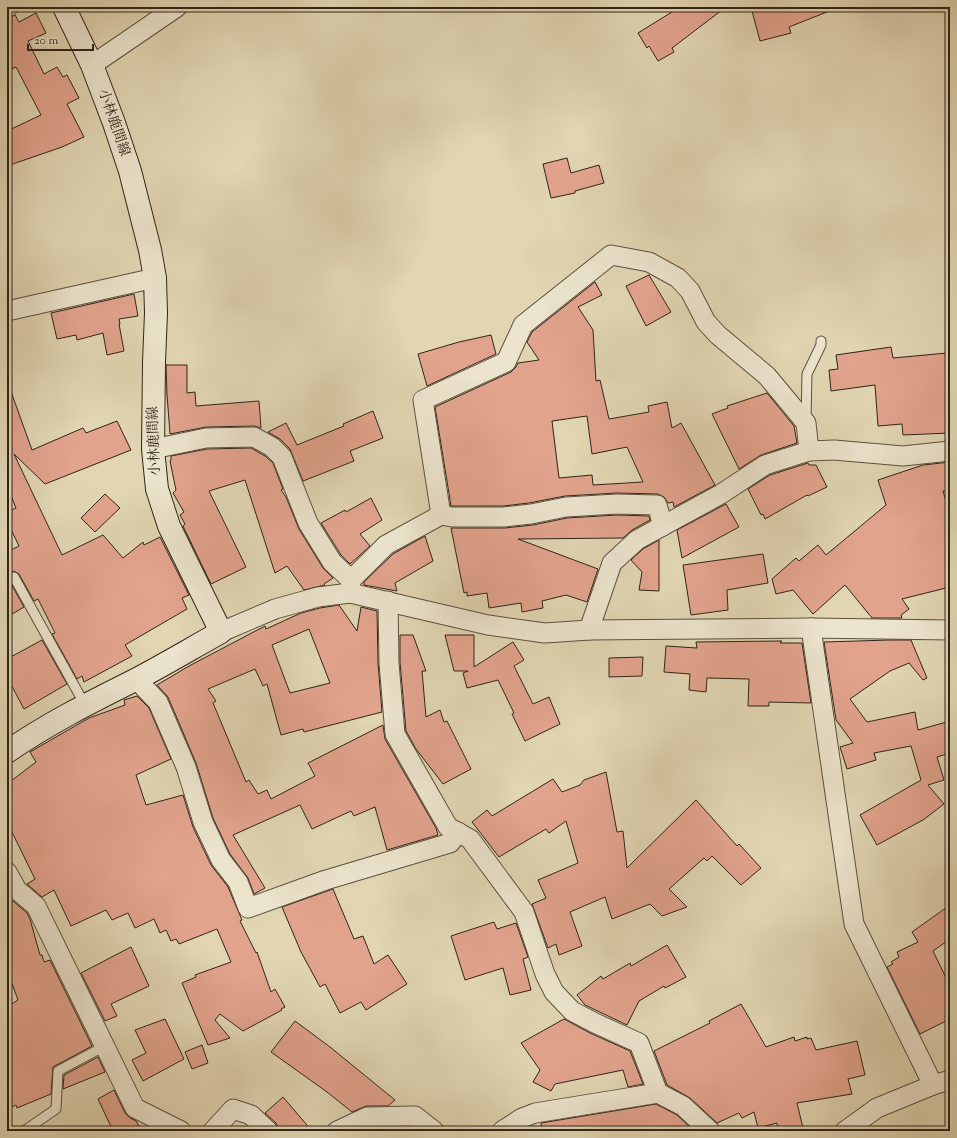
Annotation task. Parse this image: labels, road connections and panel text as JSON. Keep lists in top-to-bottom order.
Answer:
{
  "streets": {
    "main road": ["小林鹿間線"]
  },
  "scale_bar": "20 m"
}
